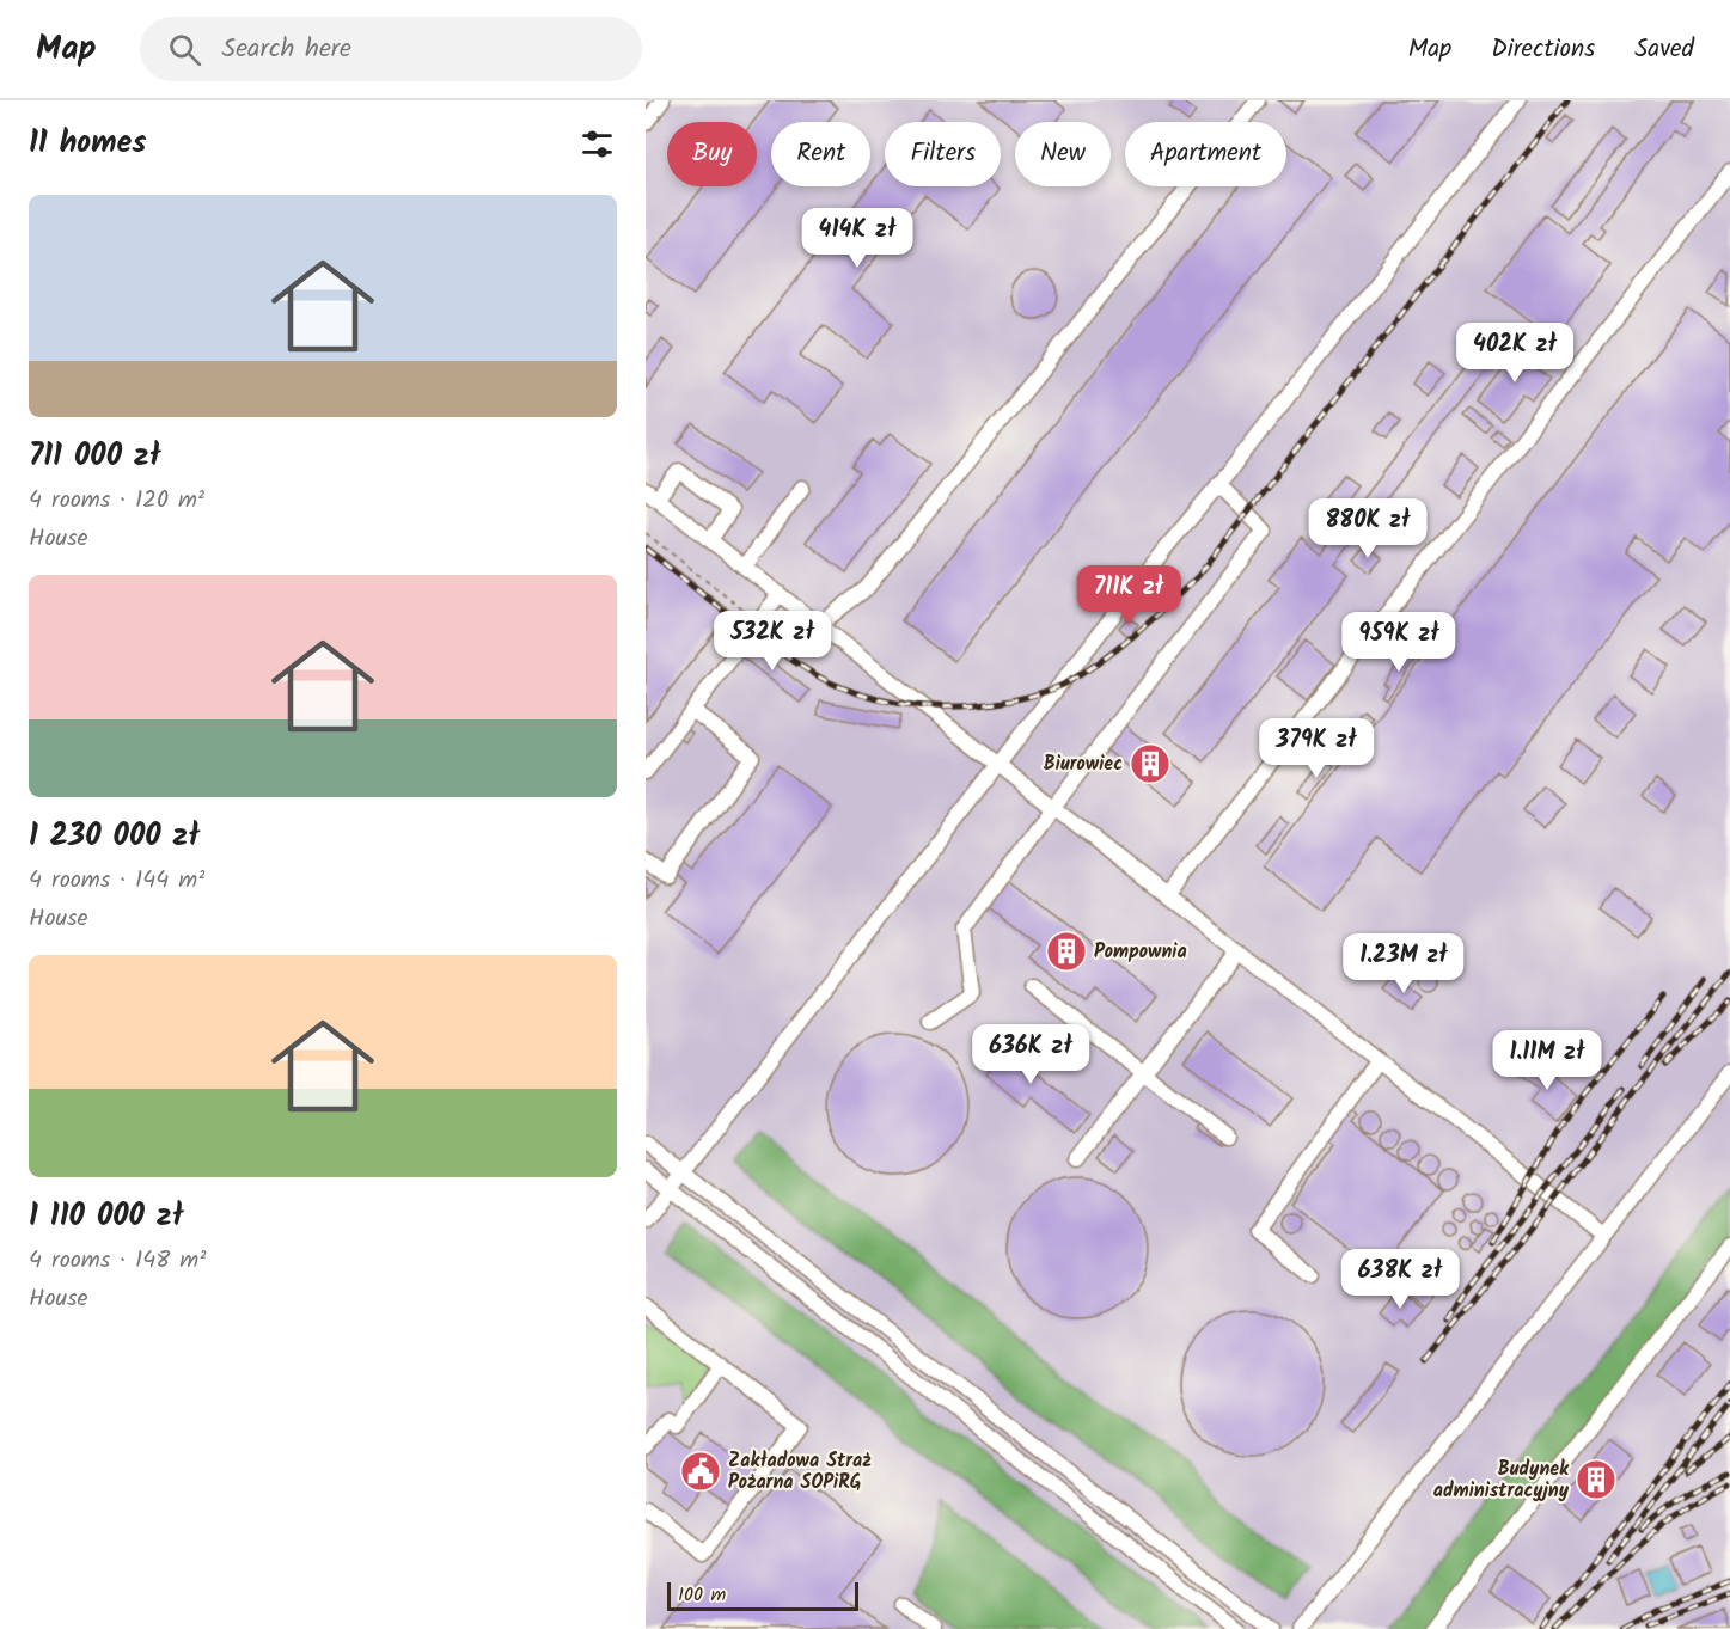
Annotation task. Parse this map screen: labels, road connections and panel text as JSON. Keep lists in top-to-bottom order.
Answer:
{
  "places": {
    "building": ["Biurowiec", "Pompownia", "Budynek administracyjny"],
    "public building": ["Zakładowa Straż Pożarna SOPiRG"]
  },
  "scale_bar": "100 m",
  "page": {
    "header": "Map",
    "search": "Search here",
    "nav": ["Map", "Directions", "Saved"],
    "heading": "11 homes",
    "chip": [
      "Buy",
      "Rent",
      "Filters",
      "New",
      "Apartment"
    ],
    "list": [
      {
        "name": "711 000 zł",
        "note": "4 rooms · 120 m² · House"
      },
      {
        "name": "1 230 000 zł",
        "note": "4 rooms · 144 m² · House"
      },
      {
        "name": "1 110 000 zł",
        "note": "4 rooms · 148 m² · House"
      }
    ],
    "price": [
      "414K zł",
      "402K zł",
      "880K zł",
      "711K zł",
      "532K zł",
      "959K zł",
      "379K zł",
      "1.23M zł",
      "636K zł",
      "1.11M zł",
      "638K zł"
    ],
    "scale": "100 m"
  }
}
